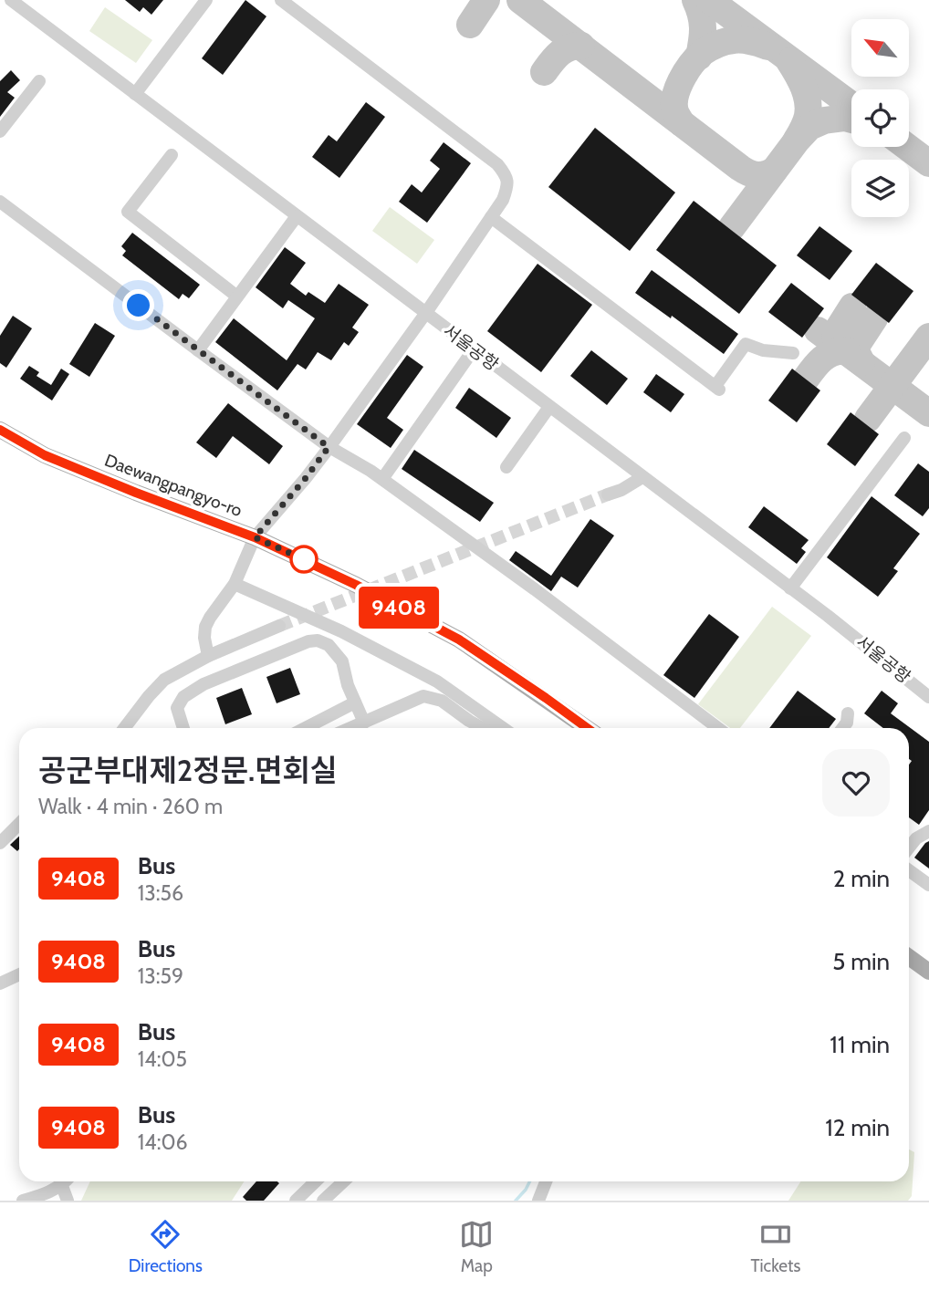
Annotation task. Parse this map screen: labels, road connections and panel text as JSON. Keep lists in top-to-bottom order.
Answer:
{
  "streets": {
    "main road": ["Daewangpangyo-ro"],
    "street": ["서울공항"]
  },
  "lines": ["bus line 9408"],
  "north": "top left",
  "page": {
    "on_map": "9408",
    "heading": ["공군부대제2정문.면회실", "Walk · 4 min · 260 m"],
    "list": [
      {
        "mark": "9408",
        "name": "Bus",
        "note": "13:56",
        "value": "2 min"
      },
      {
        "mark": "9408",
        "name": "Bus",
        "note": "13:59",
        "value": "5 min"
      },
      {
        "mark": "9408",
        "name": "Bus",
        "note": "14:05",
        "value": "11 min"
      },
      {
        "mark": "9408",
        "name": "Bus",
        "note": "14:06",
        "value": "12 min"
      }
    ],
    "tabs": ["Directions", "Map", "Tickets"]
  }
}
